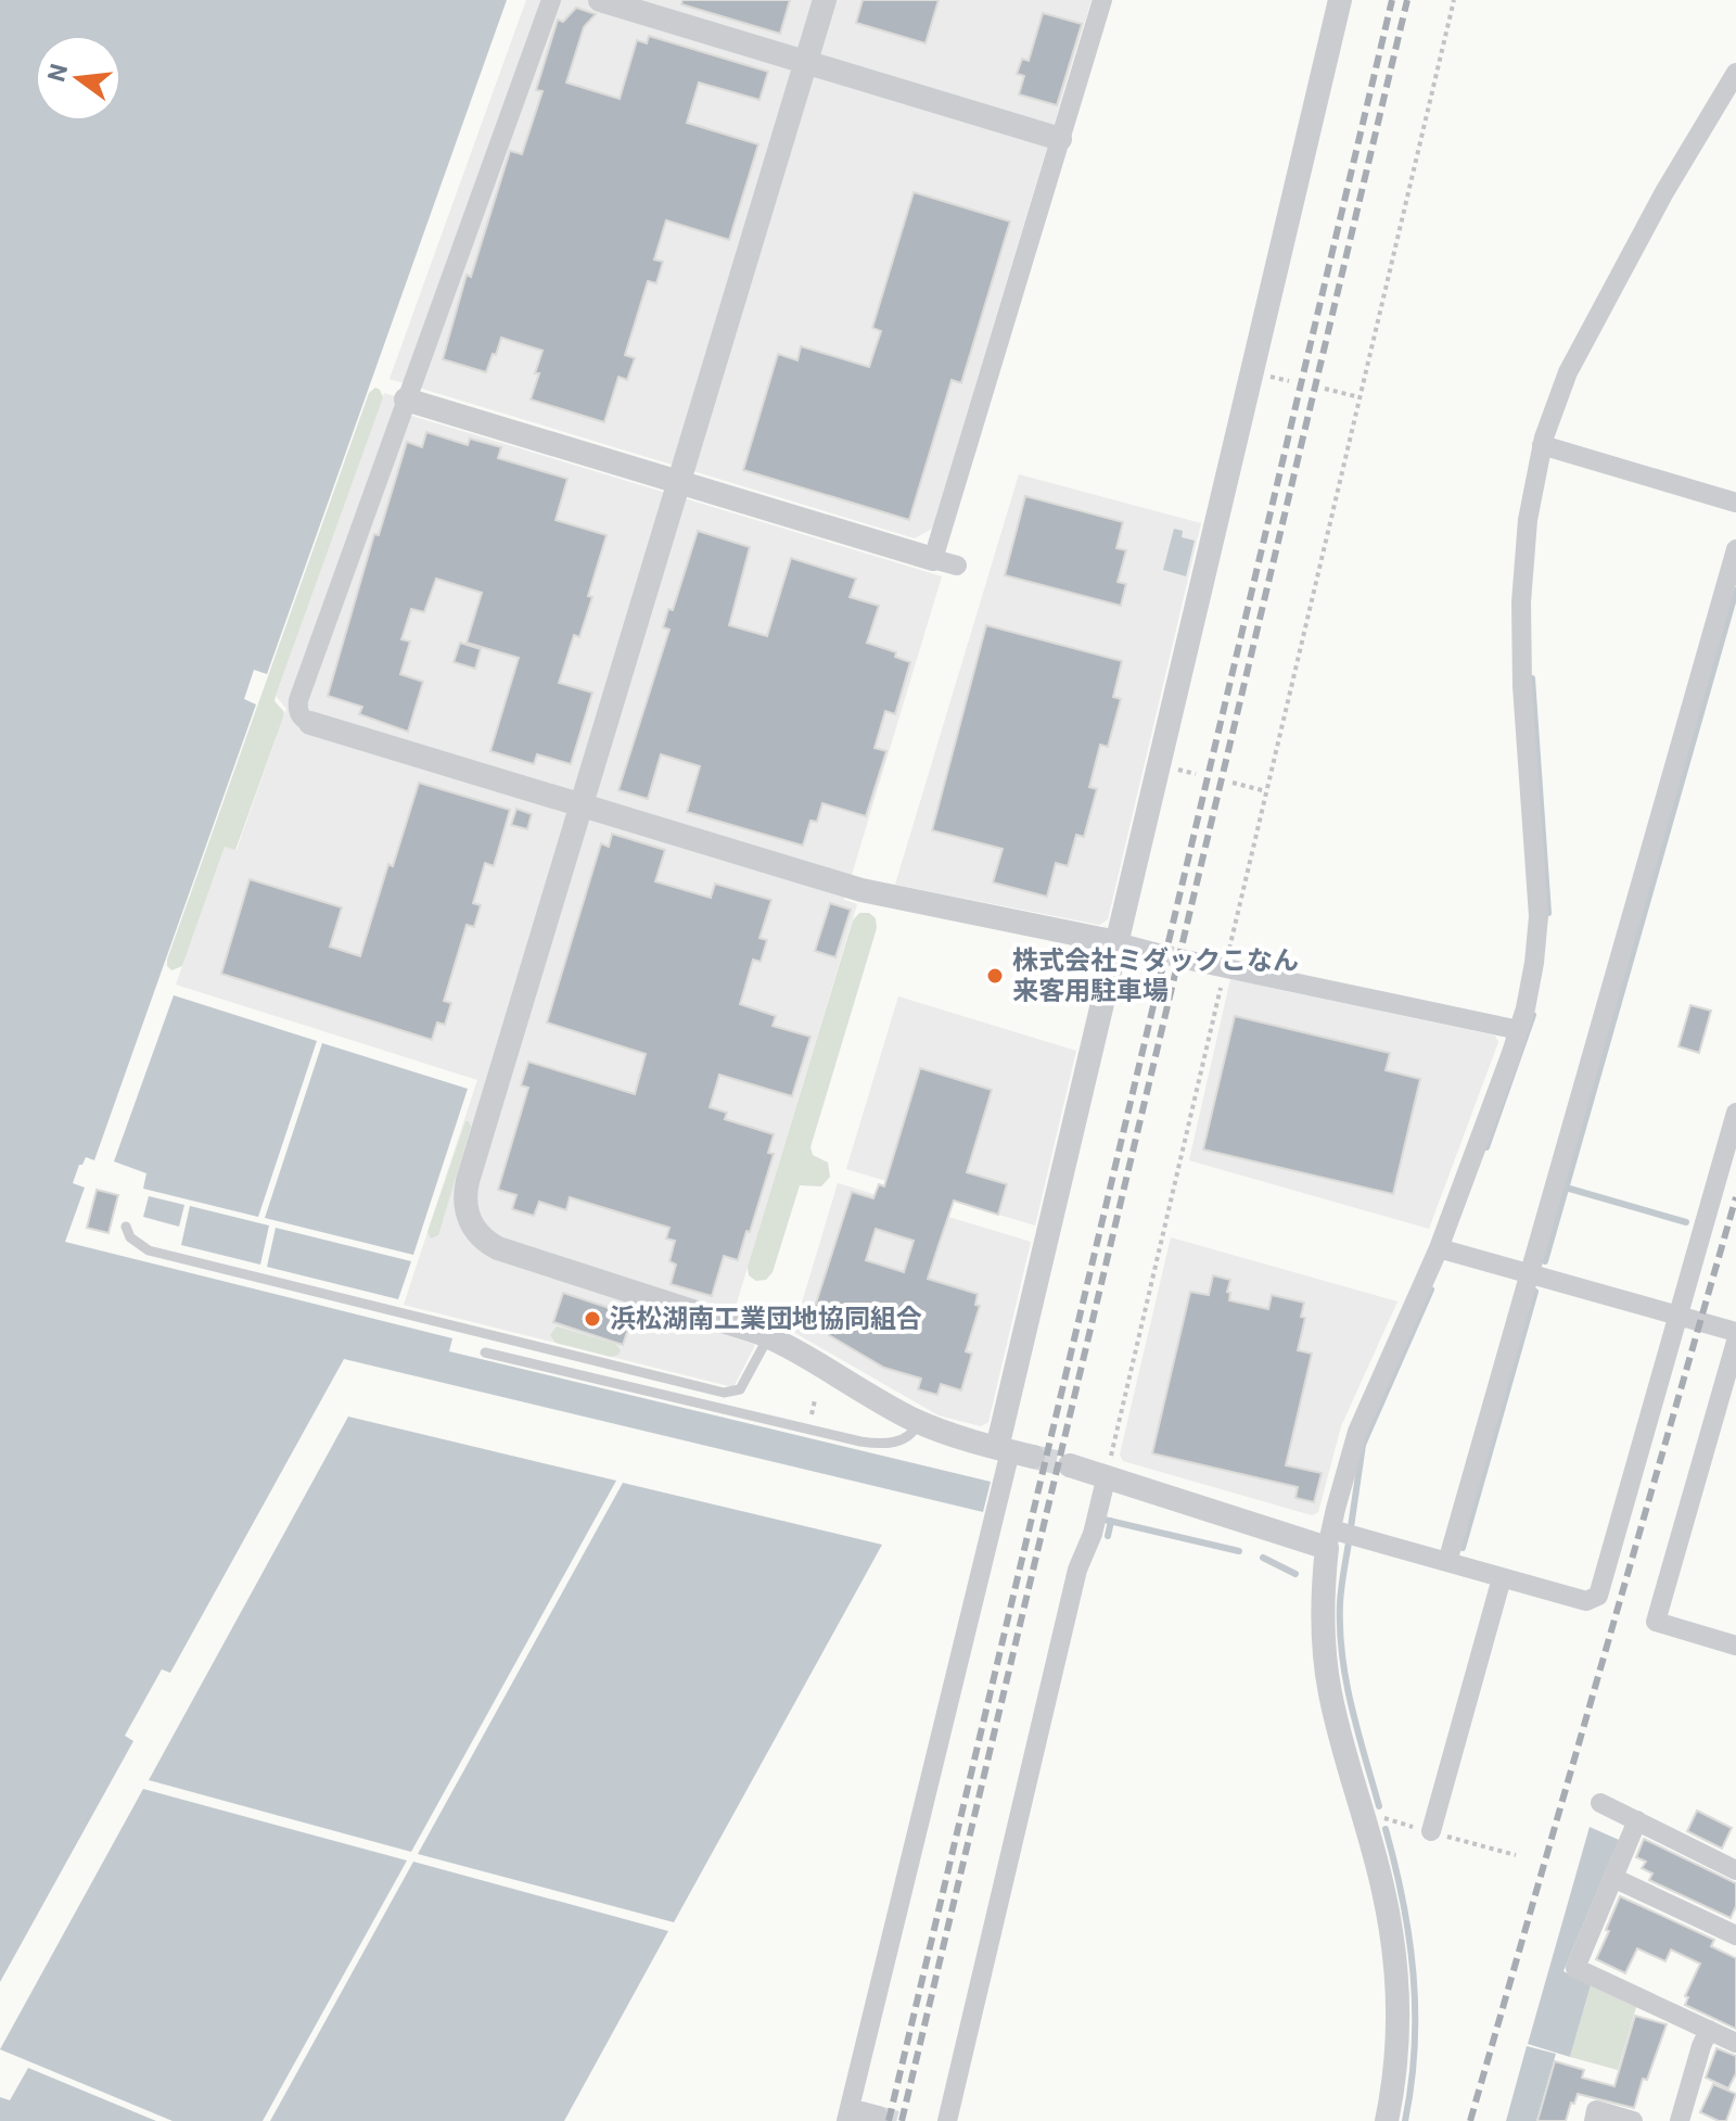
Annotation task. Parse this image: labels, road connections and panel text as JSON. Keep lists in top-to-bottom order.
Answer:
{
  "places": ["株式会社ミダックこなん 来客用駐車場", "浜松湖南工業団地協同組合"],
  "north": "left"
}
